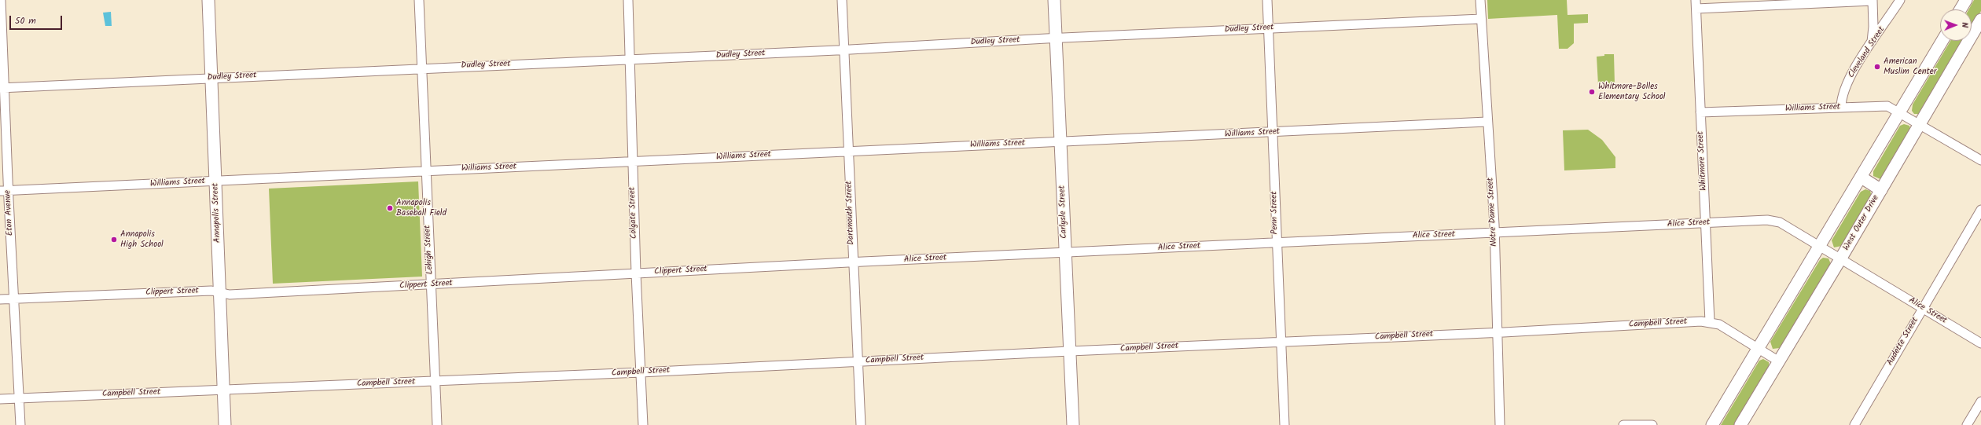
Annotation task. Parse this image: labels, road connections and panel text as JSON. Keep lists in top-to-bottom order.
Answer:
{
  "streets": {
    "main road": ["Carlysle Street", "Annapolis Street", "West Outer Drive"],
    "street": [
      "Dudley Street",
      "Cleveland Street",
      "Williams Street",
      "Whitmore Street",
      "Notre Dame Street",
      "Eton Avenue",
      "Colgate Street",
      "Dartmouth Street",
      "Penn Street",
      "Alice Street",
      "Lehigh Street",
      "Clippert Street",
      "Campbell Street",
      "Audette Street"
    ]
  },
  "crossings": [
    ["Dudley Street", "Carlysle Street"],
    ["Dudley Street", "Notre Dame Street"],
    ["Dudley Street", "Eton Avenue"],
    ["Dudley Street", "Annapolis Street"],
    ["Dudley Street", "Colgate Street"],
    ["Dudley Street", "Dartmouth Street"],
    ["Dudley Street", "Penn Street"],
    ["Dudley Street", "Lehigh Street"],
    ["Cleveland Street", "Williams Street"],
    ["Williams Street", "Whitmore Street"],
    ["Williams Street", "Carlysle Street"],
    ["Williams Street", "Notre Dame Street"],
    ["Williams Street", "Eton Avenue"],
    ["Williams Street", "Annapolis Street"],
    ["Williams Street", "Colgate Street"],
    ["Williams Street", "Dartmouth Street"],
    ["Williams Street", "Penn Street"],
    ["Williams Street", "West Outer Drive"],
    ["Williams Street", "Lehigh Street"],
    ["Whitmore Street", "Alice Street"],
    ["Whitmore Street", "Campbell Street"],
    ["Carlysle Street", "Alice Street"],
    ["Carlysle Street", "Campbell Street"],
    ["Notre Dame Street", "Alice Street"],
    ["Notre Dame Street", "Campbell Street"],
    ["Eton Avenue", "Clippert Street"],
    ["Eton Avenue", "Campbell Street"],
    ["Annapolis Street", "Clippert Street"],
    ["Annapolis Street", "Campbell Street"],
    ["Colgate Street", "Clippert Street"],
    ["Colgate Street", "Campbell Street"],
    ["Dartmouth Street", "Alice Street"],
    ["Dartmouth Street", "Clippert Street"],
    ["Dartmouth Street", "Campbell Street"],
    ["Penn Street", "Alice Street"],
    ["Penn Street", "Campbell Street"],
    ["West Outer Drive", "Alice Street"],
    ["West Outer Drive", "Campbell Street"],
    ["Alice Street", "Clippert Street"],
    ["Alice Street", "Audette Street"],
    ["Lehigh Street", "Clippert Street"],
    ["Lehigh Street", "Campbell Street"]
  ],
  "places": [
    "American Muslim Center",
    "Whitmore-Bolles Elementary School",
    "Annapolis Baseball Field",
    "Annapolis High School"
  ],
  "scale_bar": "50 m",
  "north": "right"
}
